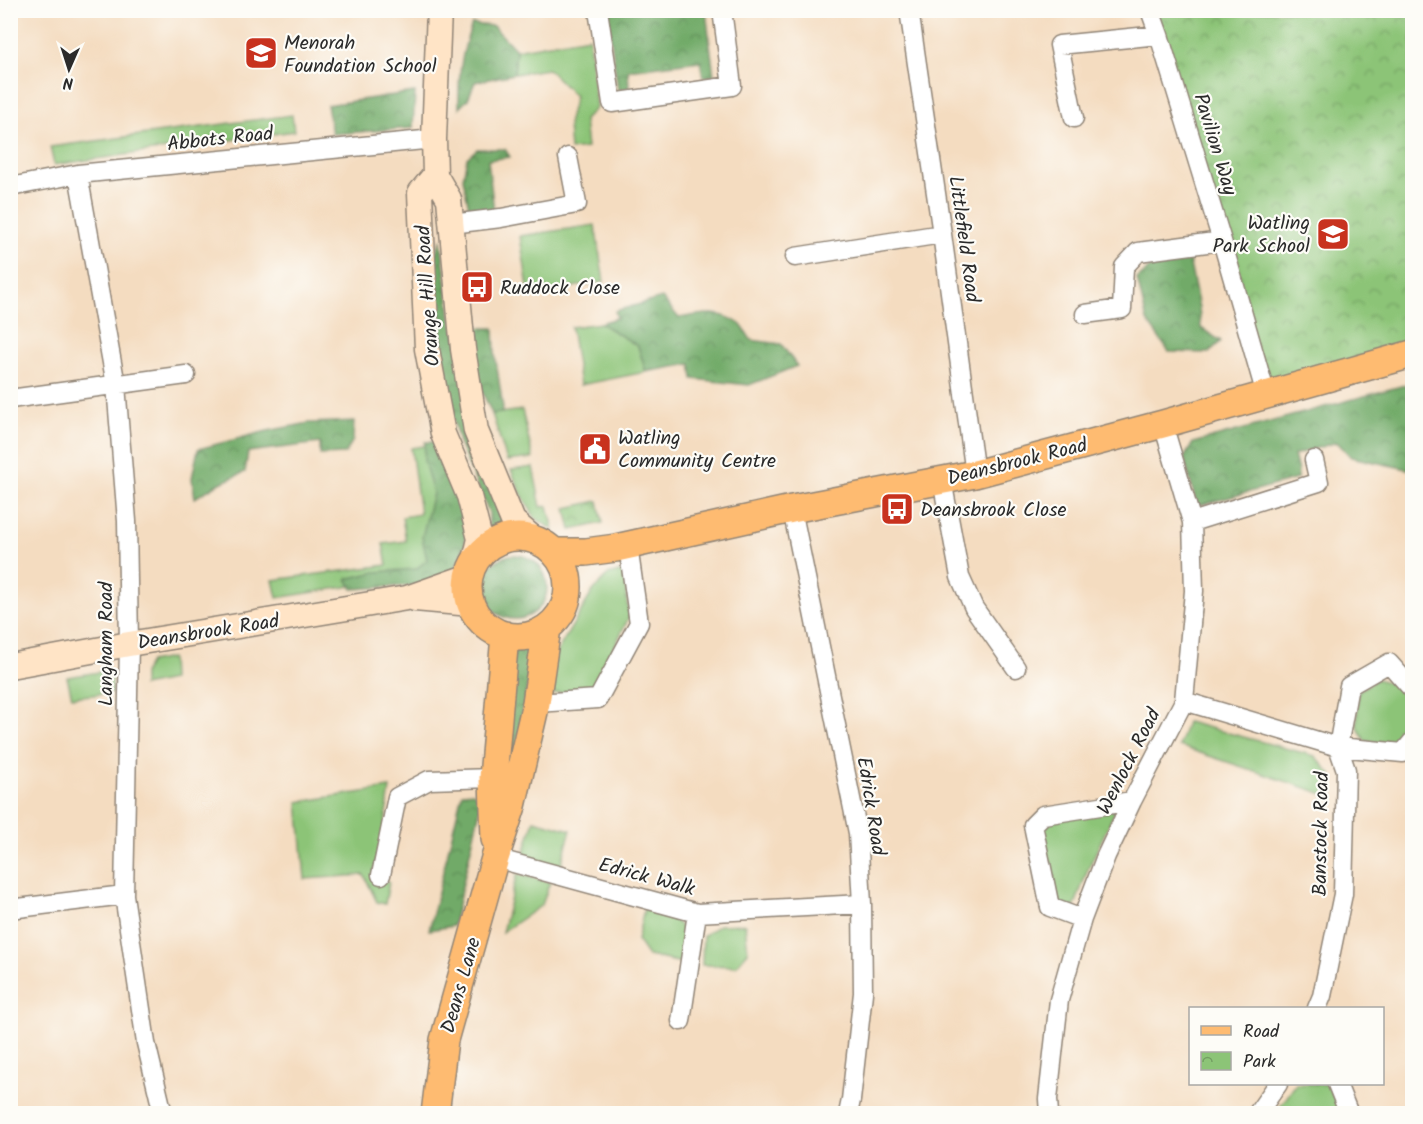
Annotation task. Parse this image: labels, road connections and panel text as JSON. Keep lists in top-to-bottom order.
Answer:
{
  "streets": {
    "main road": ["Deansbrook Road", "Deans Lane"],
    "street": [
      "Abbots Road",
      "Pavilion Way",
      "Littlefield Road",
      "Orange Hill Road",
      "Langham Road",
      "Wenlock Road",
      "Edrick Road",
      "Banstock Road",
      "Edrick Walk"
    ]
  },
  "crossings": [
    ["Abbots Road", "Orange Hill Road"],
    ["Abbots Road", "Langham Road"],
    ["Pavilion Way", "Deansbrook Road"],
    ["Littlefield Road", "Deansbrook Road"],
    ["Orange Hill Road", "Deansbrook Road"],
    ["Orange Hill Road", "Deans Lane"],
    ["Deansbrook Road", "Langham Road"],
    ["Deansbrook Road", "Wenlock Road"],
    ["Deansbrook Road", "Edrick Road"],
    ["Deansbrook Road", "Deans Lane"],
    ["Wenlock Road", "Banstock Road"],
    ["Edrick Road", "Edrick Walk"],
    ["Edrick Walk", "Deans Lane"]
  ],
  "places": {
    "school or university": ["Menorah Foundation School", "Watling Park School"],
    "bus stop": ["Ruddock Close", "Deansbrook Close"],
    "public building": ["Watling Community Centre"]
  },
  "legend": ["Road", "Park"],
  "north": "bottom"
}
